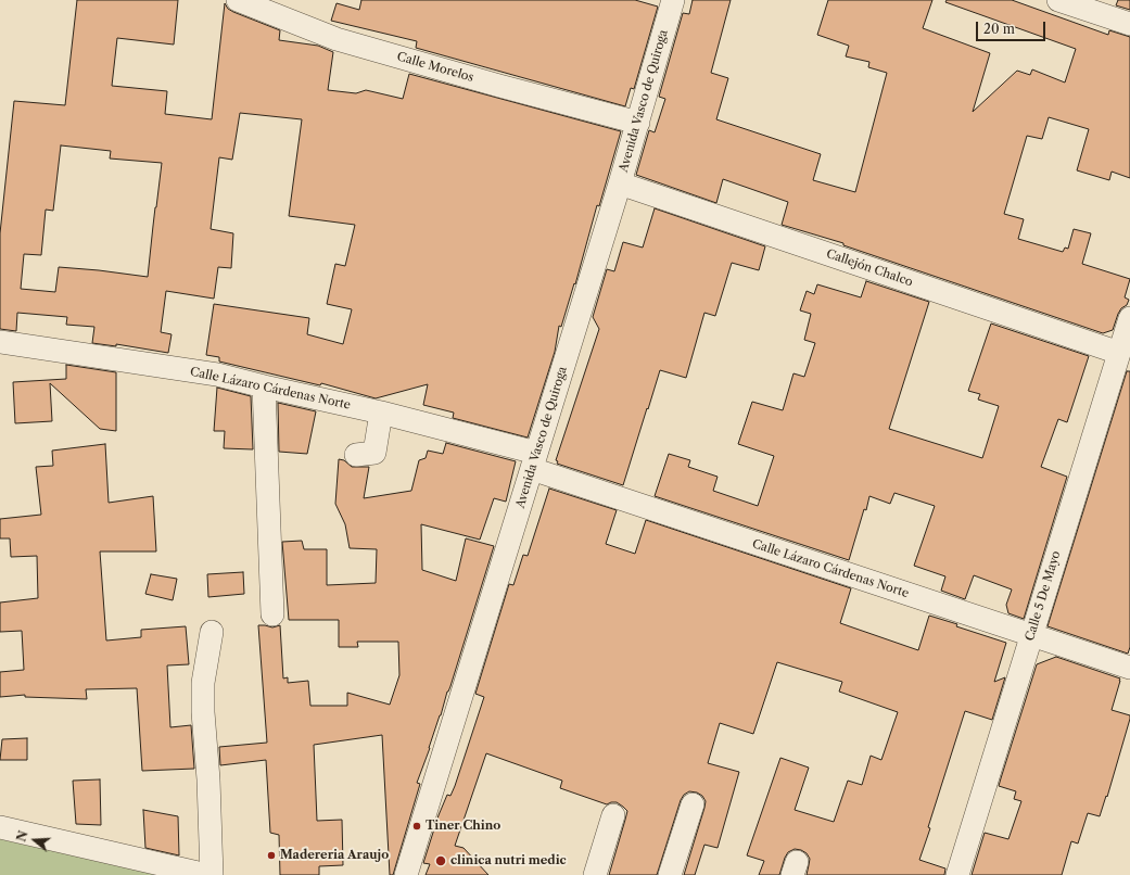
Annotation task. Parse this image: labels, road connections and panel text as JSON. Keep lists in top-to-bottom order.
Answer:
{
  "streets": {
    "street": [
      "Calle Morelos",
      "Avenida Vasco de Quiroga",
      "Callejón Chalco",
      "Calle Lázaro Cárdenas Norte",
      "Calle 5 De Mayo"
    ]
  },
  "crossings": [
    ["Calle Morelos", "Avenida Vasco de Quiroga"],
    ["Avenida Vasco de Quiroga", "Callejón Chalco"],
    ["Avenida Vasco de Quiroga", "Calle Lázaro Cárdenas Norte"],
    ["Callejón Chalco", "Calle 5 De Mayo"],
    ["Calle Lázaro Cárdenas Norte", "Calle 5 De Mayo"]
  ],
  "places": ["Tiner Chino", "Madereria Araujo", "clinica nutri medic"],
  "scale_bar": "20 m",
  "north": "left"
}
